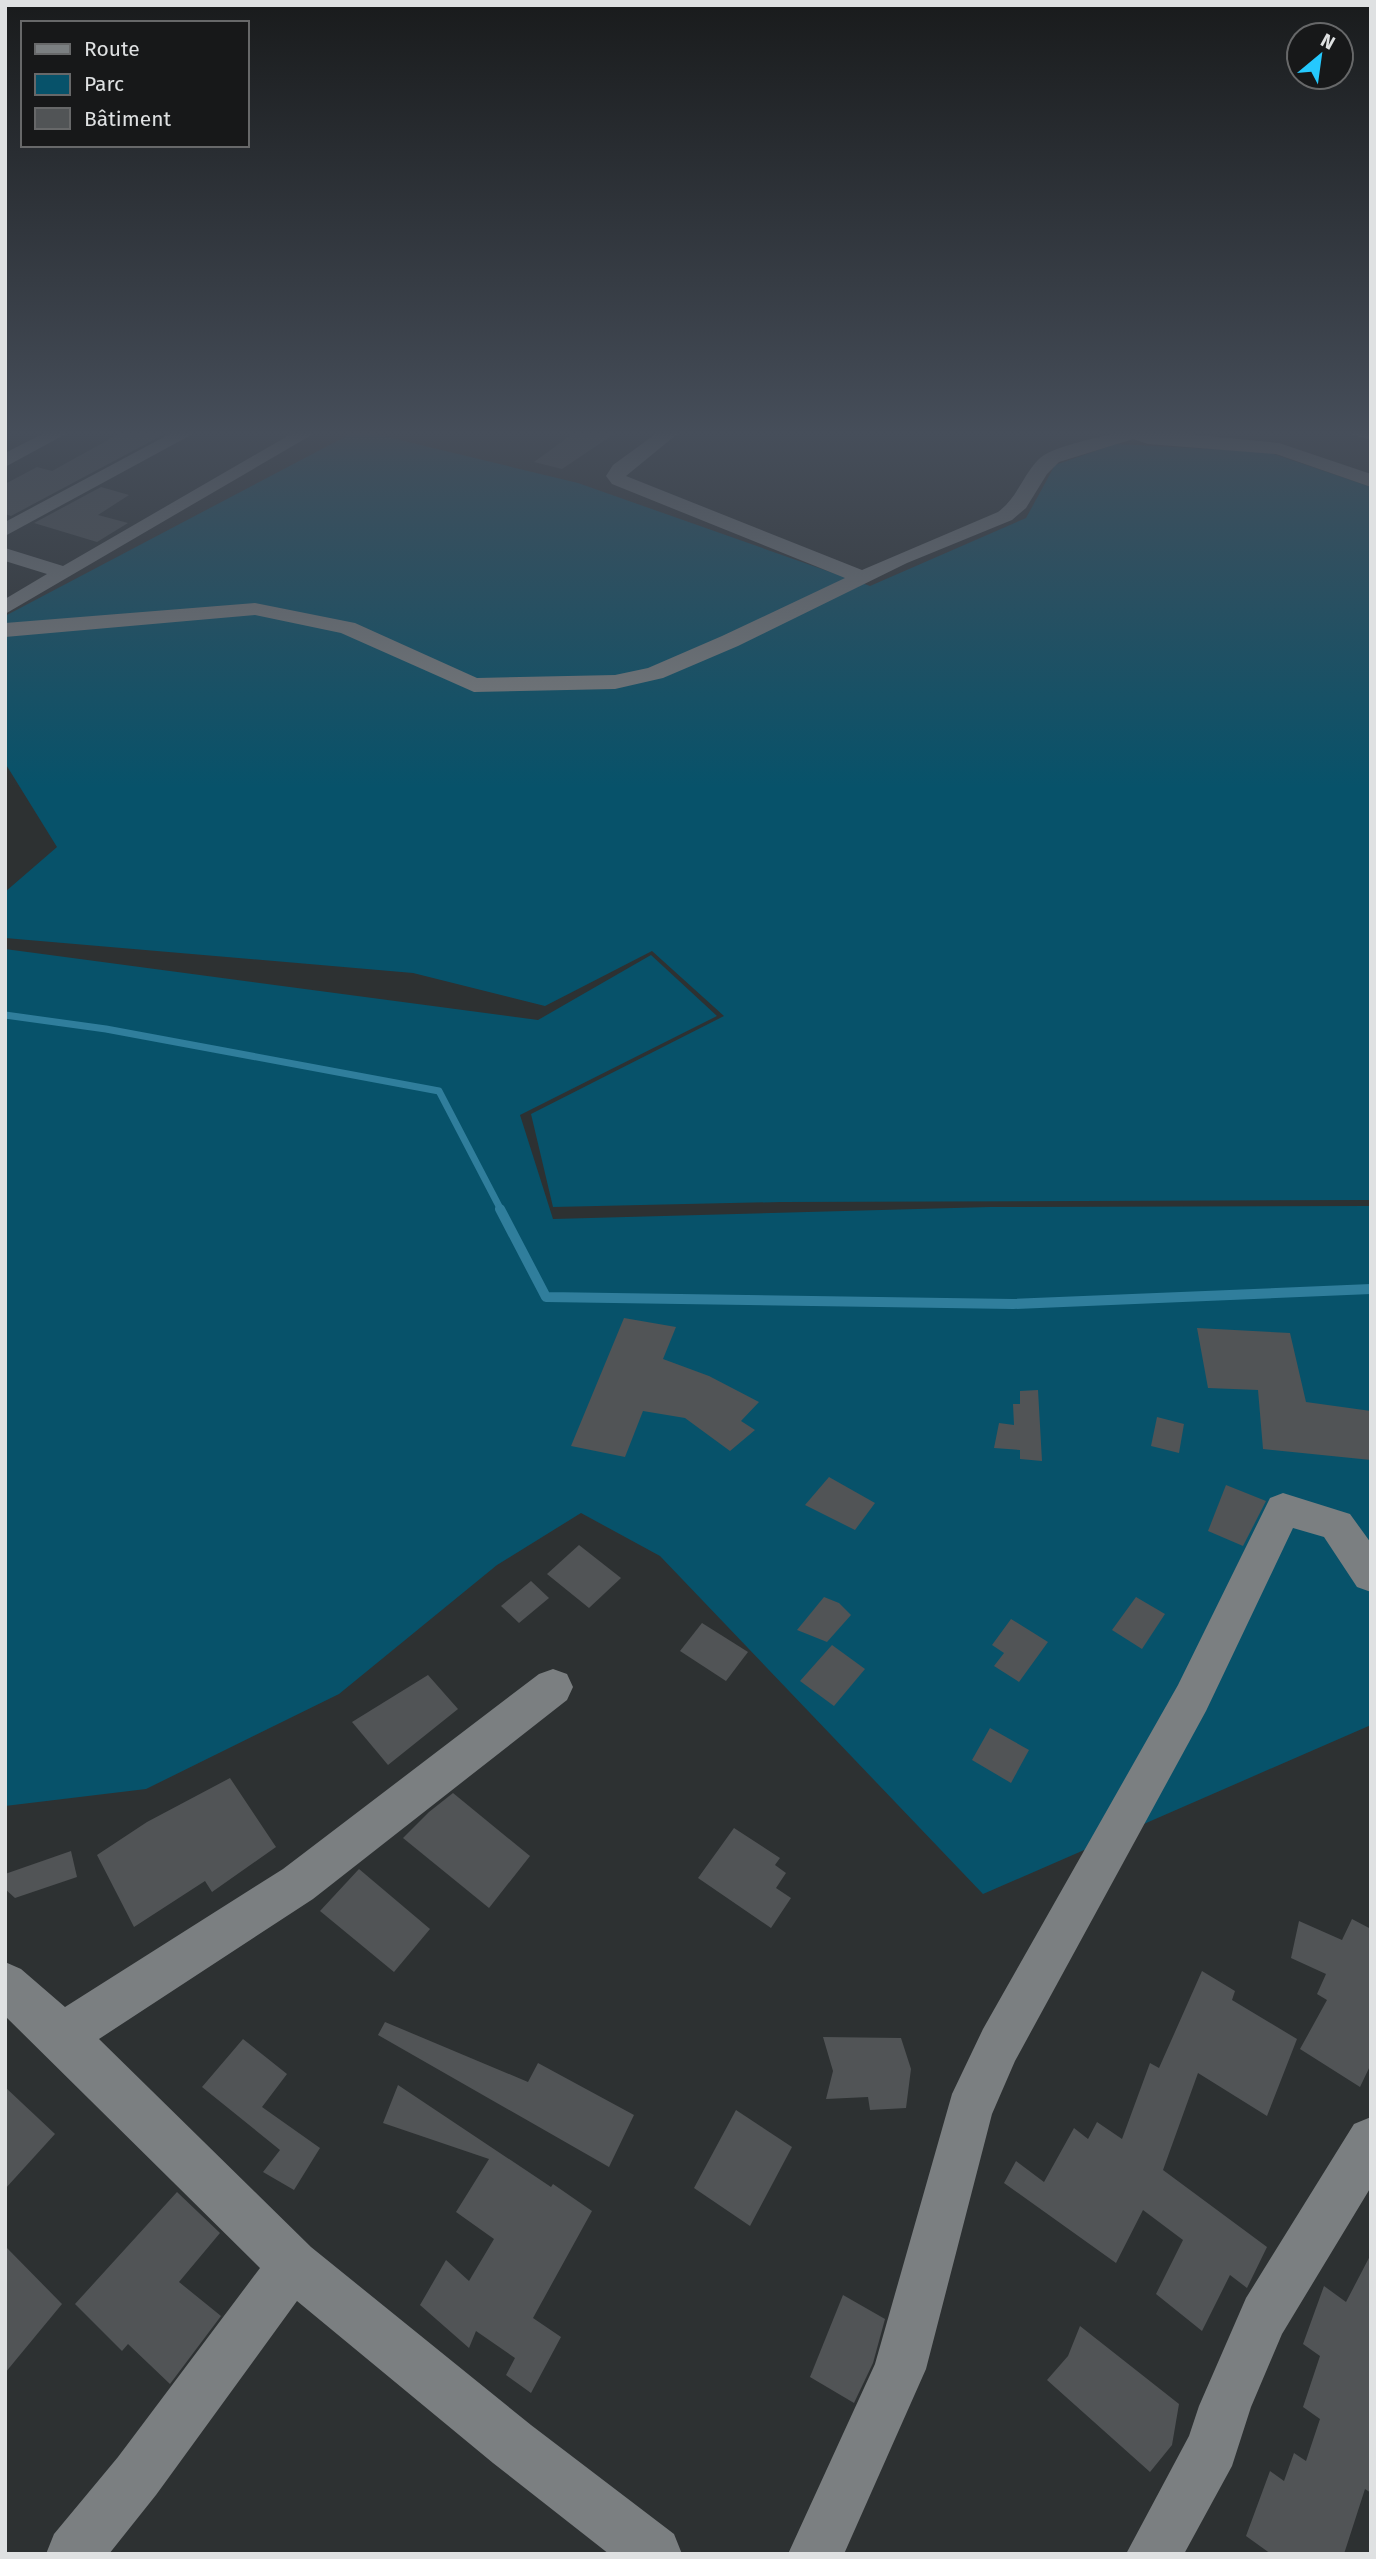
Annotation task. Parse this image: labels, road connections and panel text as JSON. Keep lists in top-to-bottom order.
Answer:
{
  "legend": ["Route", "Parc", "Bâtiment"],
  "north": "top right"
}
